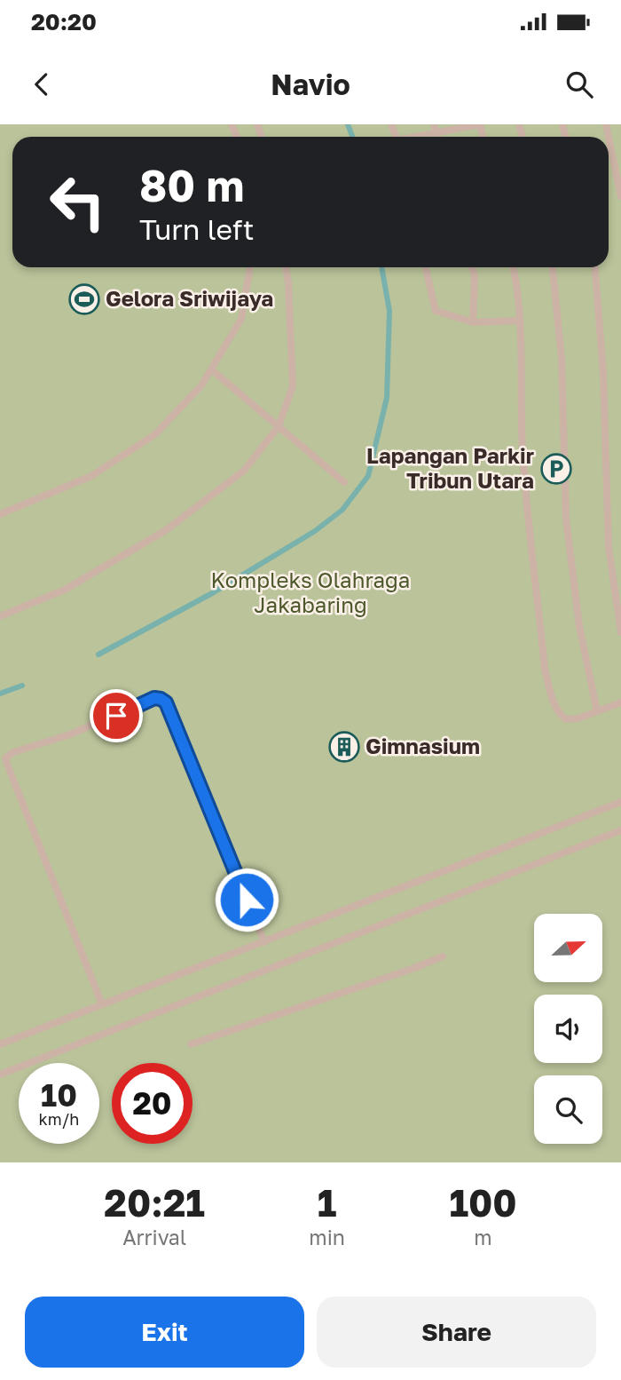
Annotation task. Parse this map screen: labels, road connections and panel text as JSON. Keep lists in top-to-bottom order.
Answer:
{
  "parks": ["Kompleks Olahraga Jakabaring"],
  "places": {
    "sports": ["Gelora Sriwijaya"],
    "parking": ["Lapangan Parkir Tribun Utara"],
    "building": ["Gimnasium"]
  },
  "north": "right",
  "page": {
    "status": "20:20",
    "header": "Navio",
    "turn": ["80 m", "Turn left"],
    "speed": "10 km/h",
    "limit": "20",
    "eta": [
      "20:21",
      "Arrival",
      "1",
      "min",
      "100",
      "m"
    ],
    "buttons": ["Exit", "Share"]
  }
}
